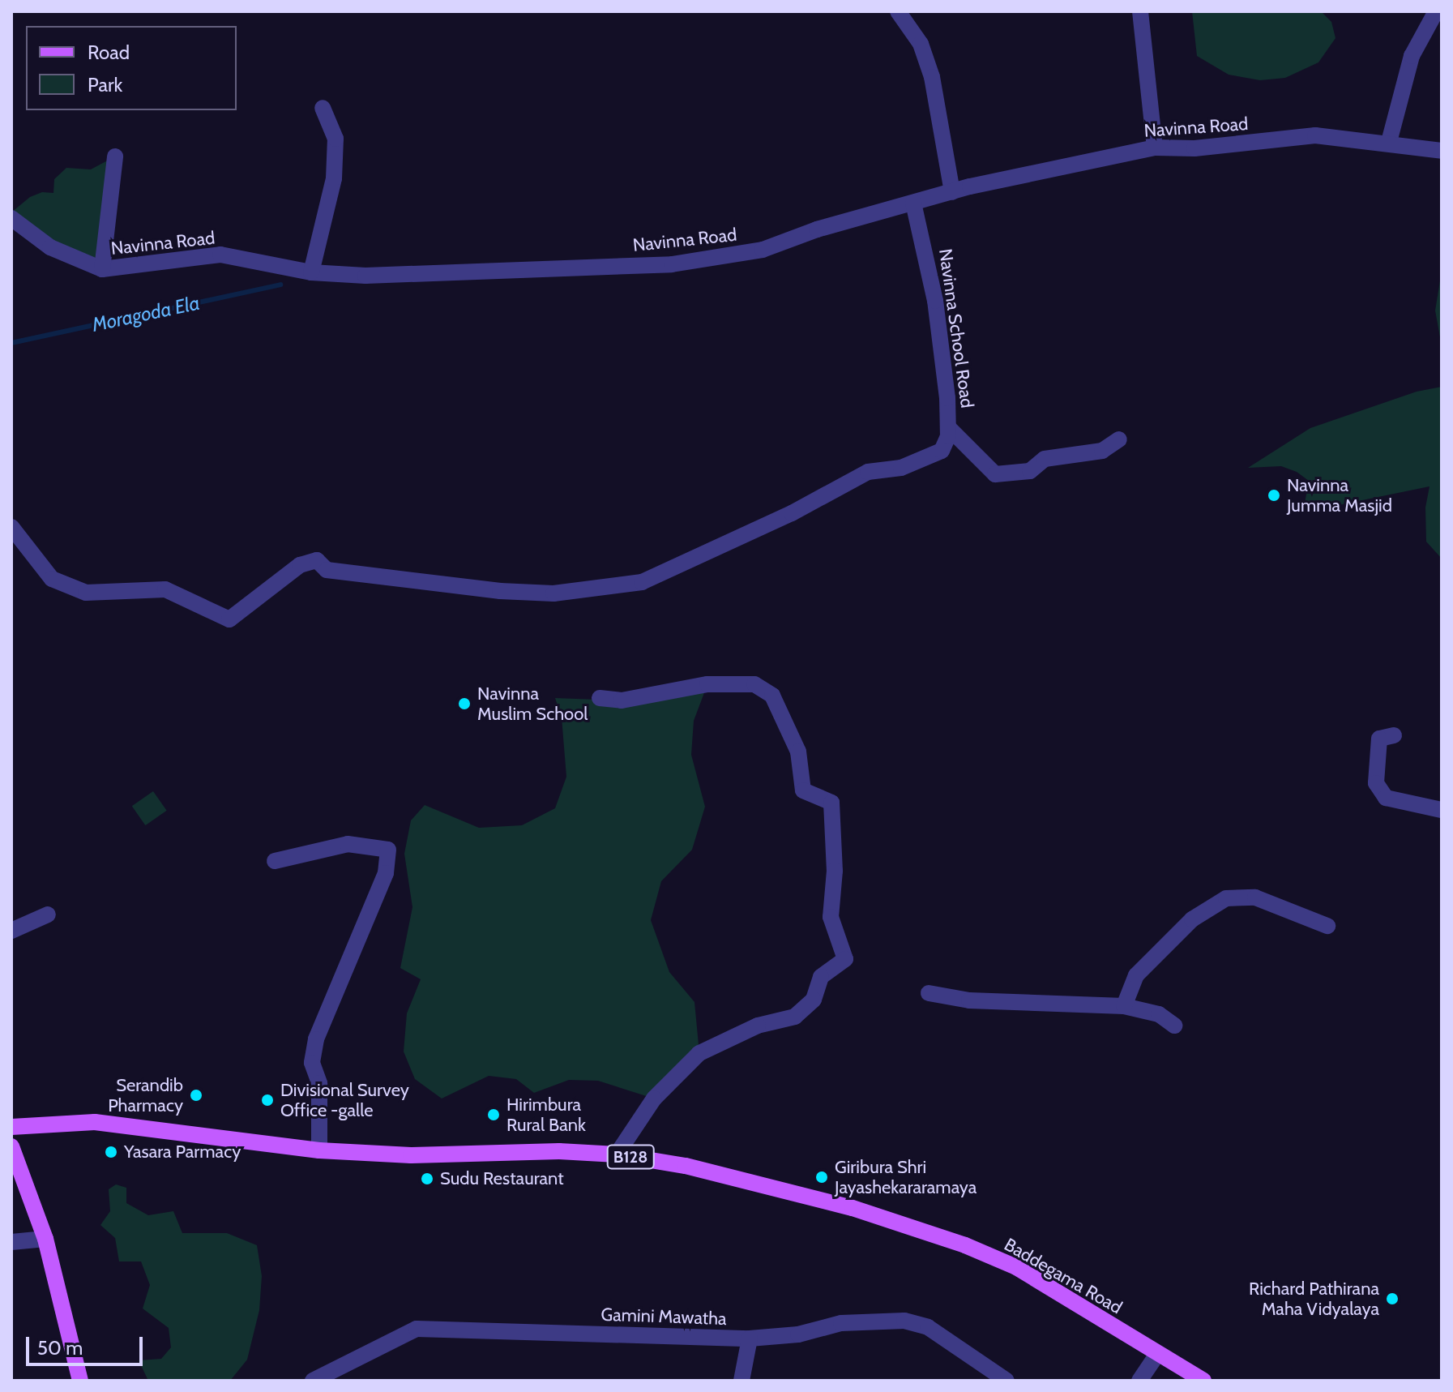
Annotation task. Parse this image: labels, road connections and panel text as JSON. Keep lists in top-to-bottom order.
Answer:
{
  "streets": {
    "main road": ["B128", "Baddegama Road"],
    "street": ["Navinna Road", "Navinna School Road", "Gamini Mawatha"]
  },
  "crossings": [
    ["Navinna Road", "Navinna School Road"]
  ],
  "water": ["Moragoda Ela"],
  "places": [
    "Navinna Jumma Masjid",
    "Navinna Muslim School",
    "Serandib Pharmacy",
    "Divisional Survey Office -galle",
    "Hirimbura Rural Bank",
    "Yasara Parmacy",
    "Giribura Shri Jayashekararamaya",
    "Sudu Restaurant",
    "Richard Pathirana Maha Vidyalaya"
  ],
  "legend": ["Road", "Park"],
  "scale_bar": "50 m"
}
